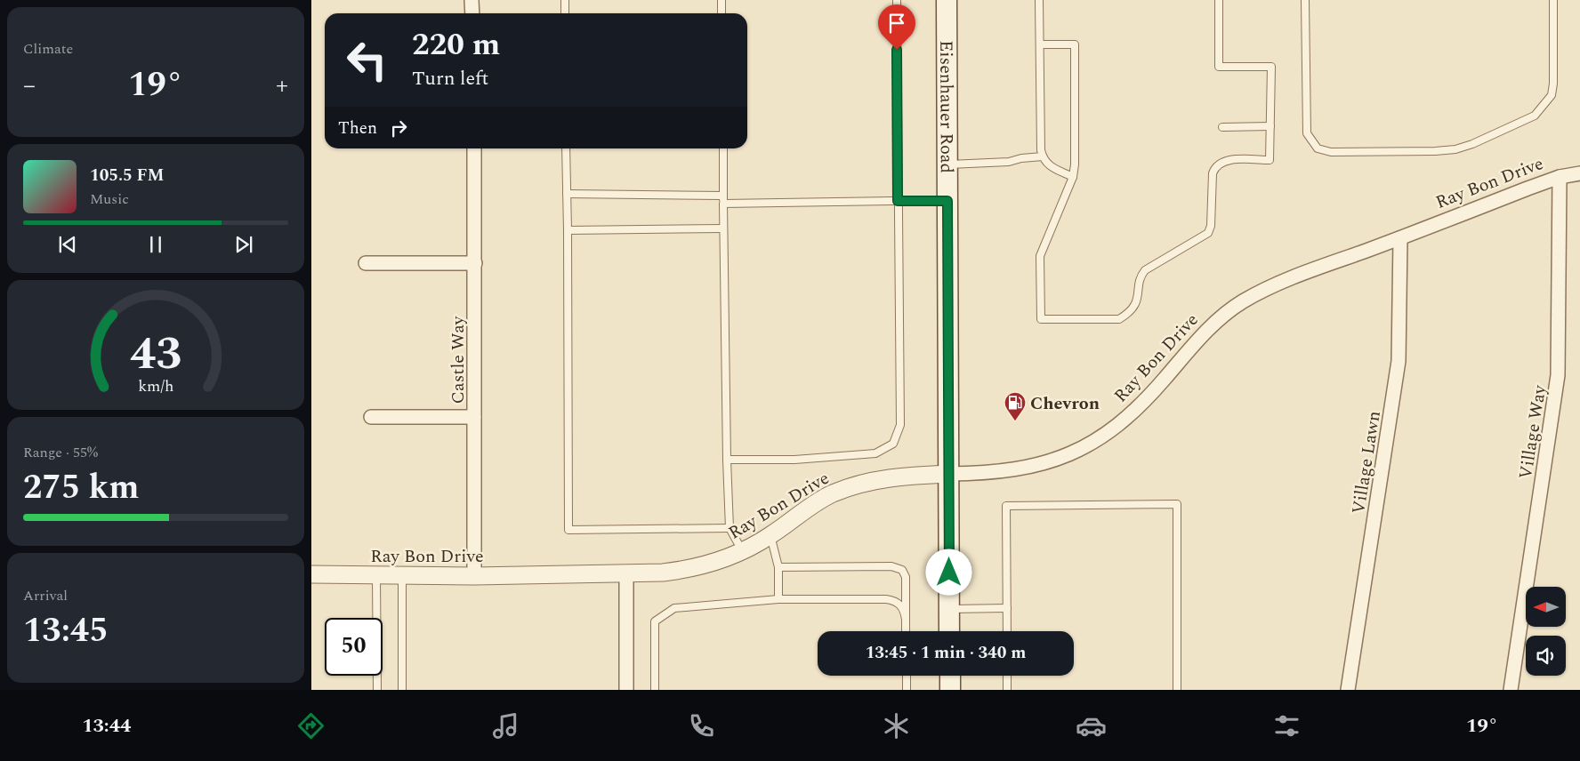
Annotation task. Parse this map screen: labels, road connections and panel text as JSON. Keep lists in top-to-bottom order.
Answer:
{
  "streets": {
    "main road": ["Eisenhauer Road"],
    "street": [
      "Ray Bon Drive",
      "Castle Way",
      "Village Way",
      "Village Lawn"
    ]
  },
  "crossings": [
    ["Eisenhauer Road", "Ray Bon Drive"],
    ["Ray Bon Drive", "Castle Way"],
    ["Ray Bon Drive", "Village Way"],
    ["Ray Bon Drive", "Village Lawn"]
  ],
  "places": {
    "fuel station": ["Chevron"]
  },
  "north": "left",
  "page": {
    "tile": [
      "Climate",
      ["Range · 55%", "275 km"],
      ["Arrival", "13:45"]
    ],
    "turn": ["220 m", "Turn left"],
    "heat": ["−", "19°", "+"],
    "then": "Then",
    "song": ["105.5 FM", "Music"],
    "limit": "50",
    "trip": "13:45 · 1 min · 340 m",
    "tabs": ["13:44", "19°"],
    "gauge": ["43", "km/h"]
  }
}
